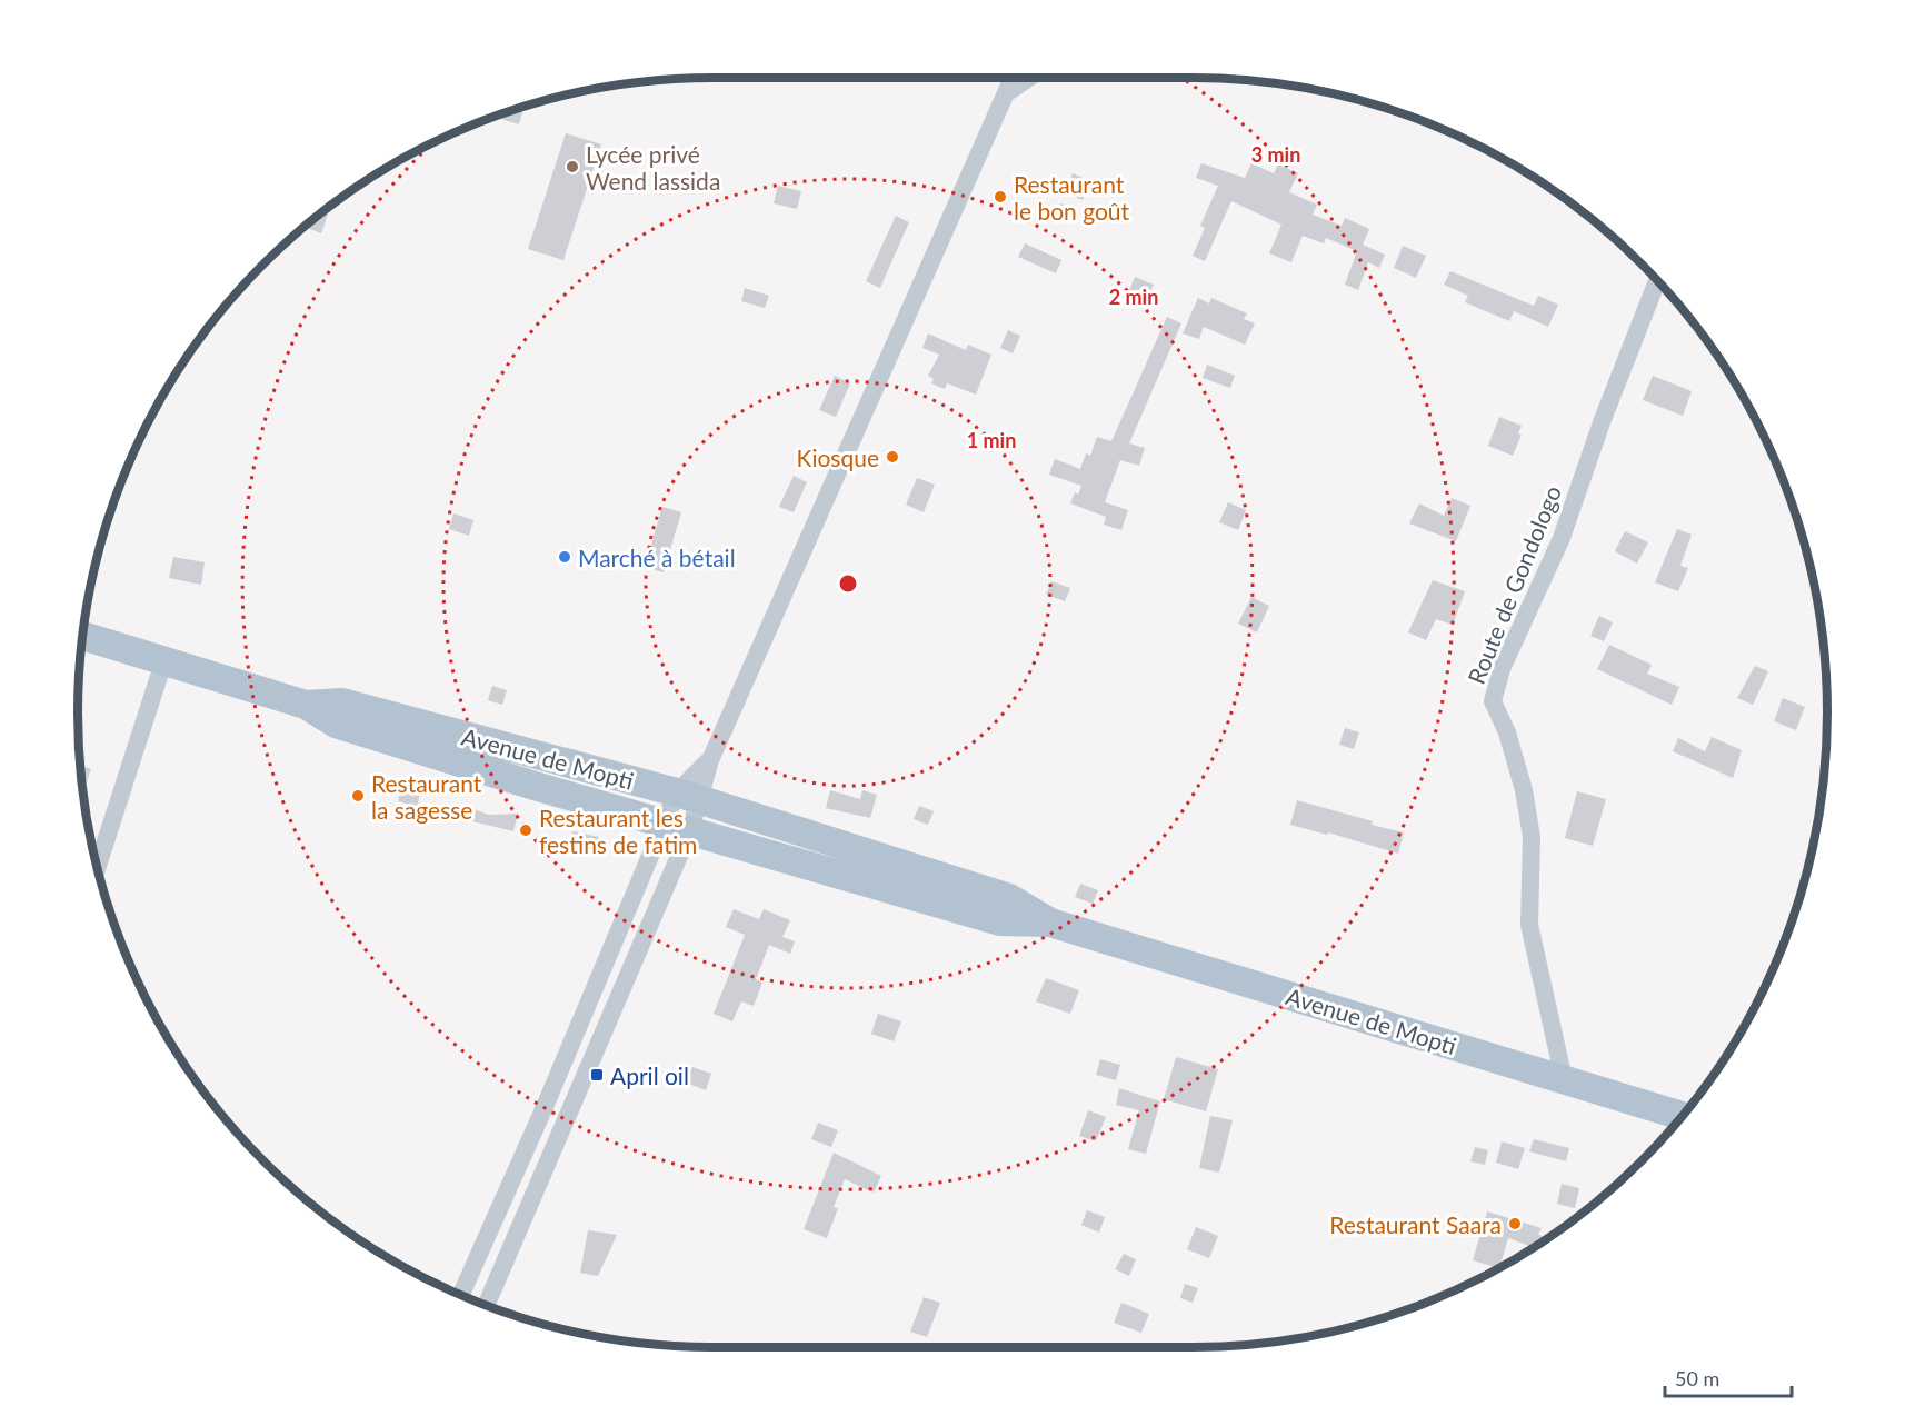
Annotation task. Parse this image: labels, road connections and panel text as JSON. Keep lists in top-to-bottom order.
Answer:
{
  "streets": {
    "main road": ["Avenue de Mopti"],
    "street": ["Route de Gondologo"]
  },
  "crossings": [
    ["Route de Gondologo", "Avenue de Mopti"]
  ],
  "places": {
    "other": [
      "Lycée privé Wend lassida",
      "Restaurant le bon goût",
      "Kiosque",
      "Marché à bétail",
      "Restaurant la sagesse",
      "Restaurant les festins de fatim",
      "Restaurant Saara"
    ],
    "transit": ["April oil"]
  },
  "scale_bar": "50 m",
  "rings": ["3 min", "2 min", "1 min"]
}
